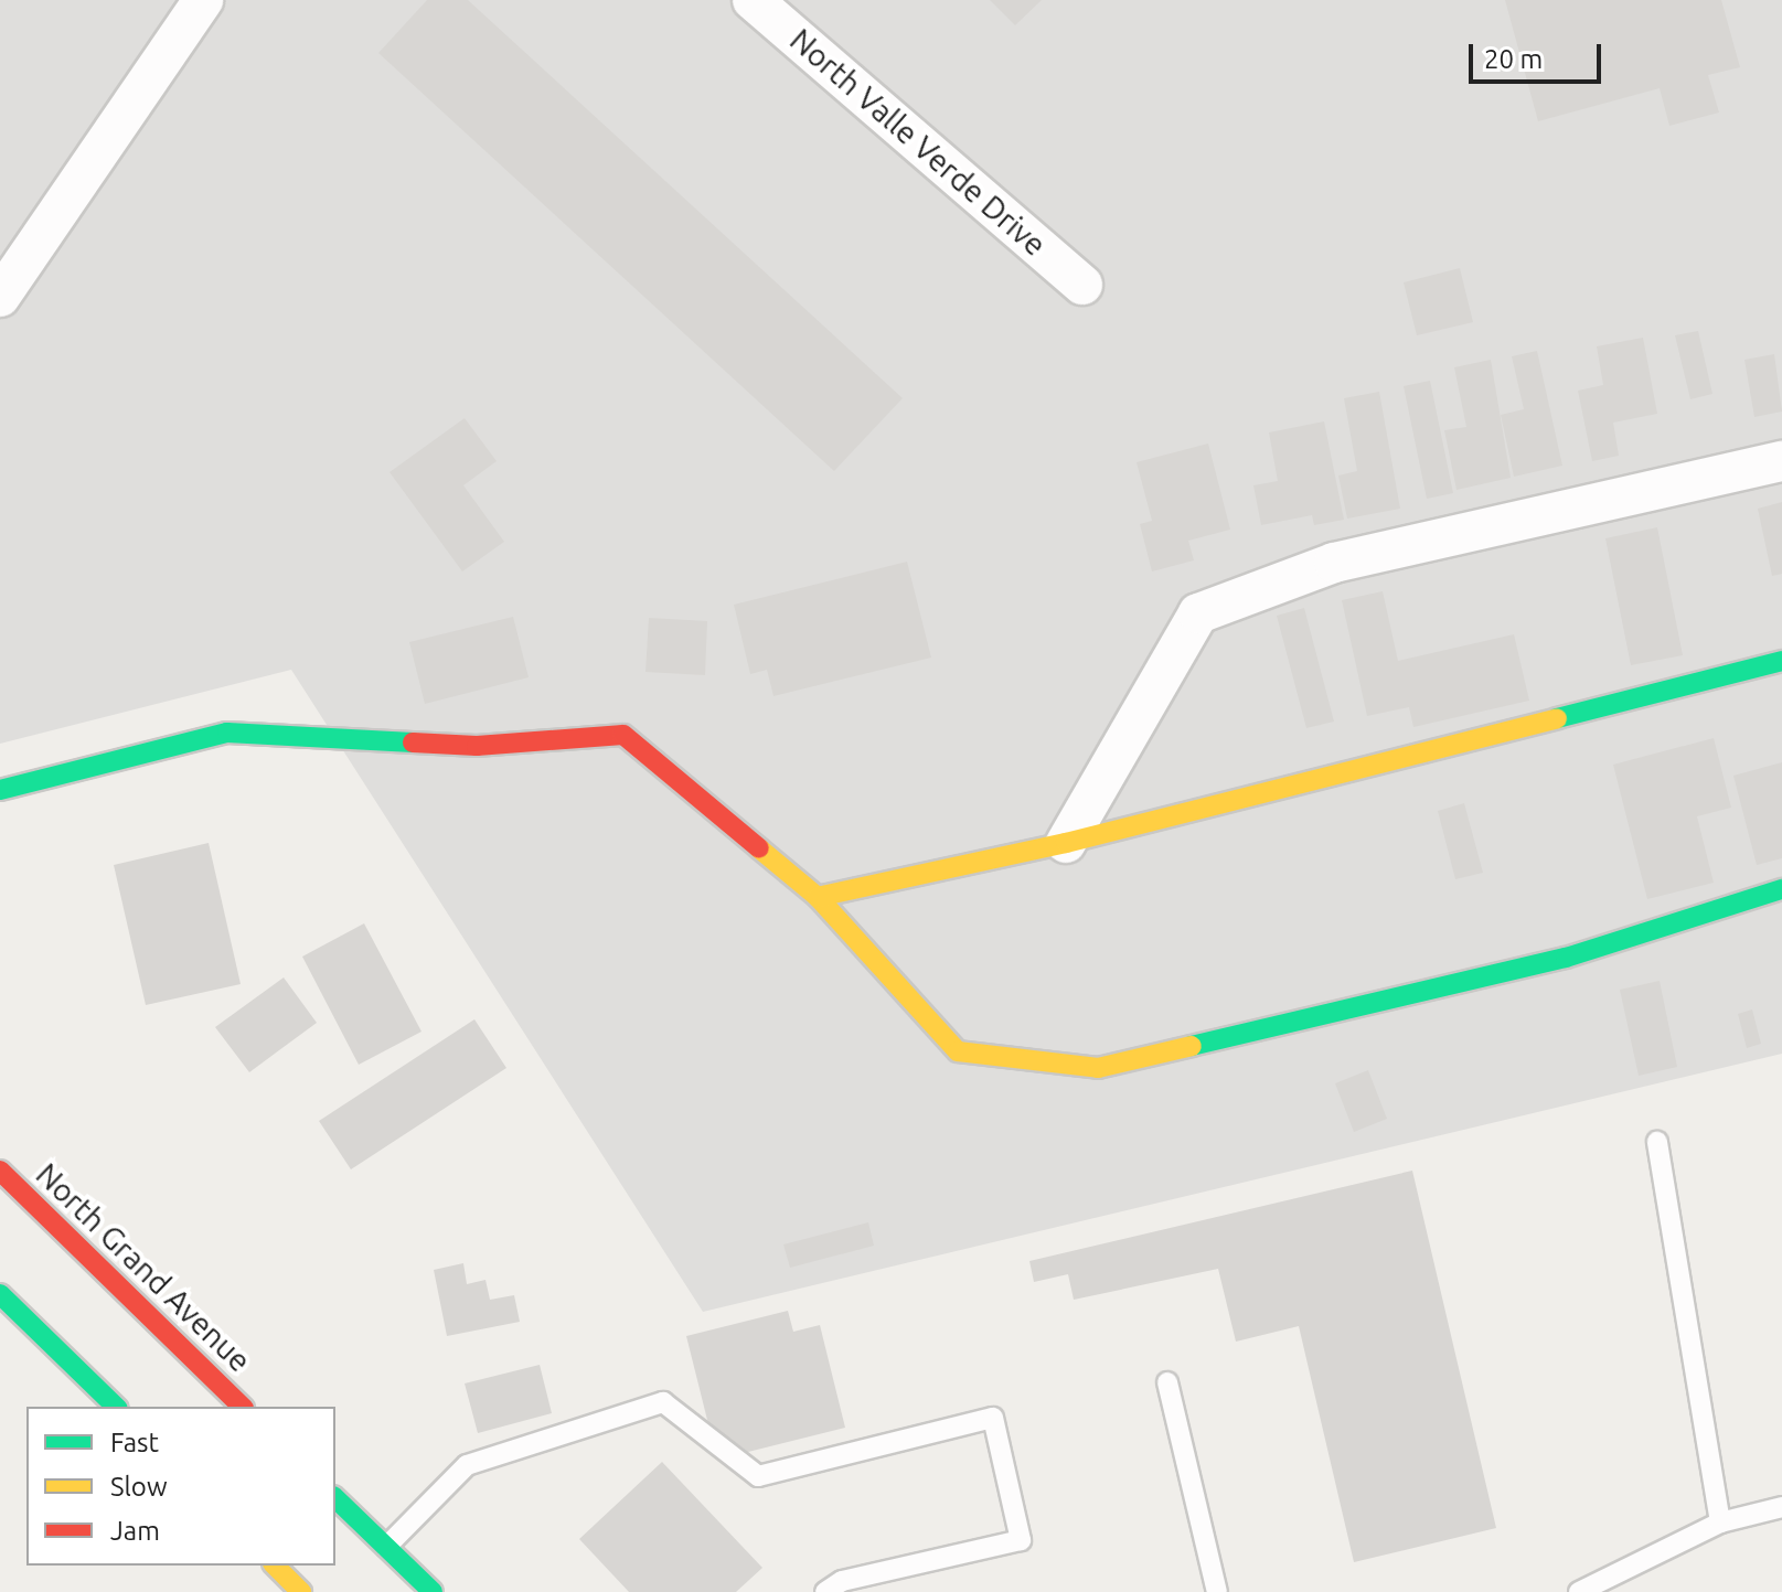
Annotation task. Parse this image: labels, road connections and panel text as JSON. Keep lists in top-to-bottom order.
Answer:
{
  "streets": {
    "street": ["North Valle Verde Drive", "North Grand Avenue"]
  },
  "legend": ["Fast", "Slow", "Jam"],
  "scale_bar": "20 m"
}
